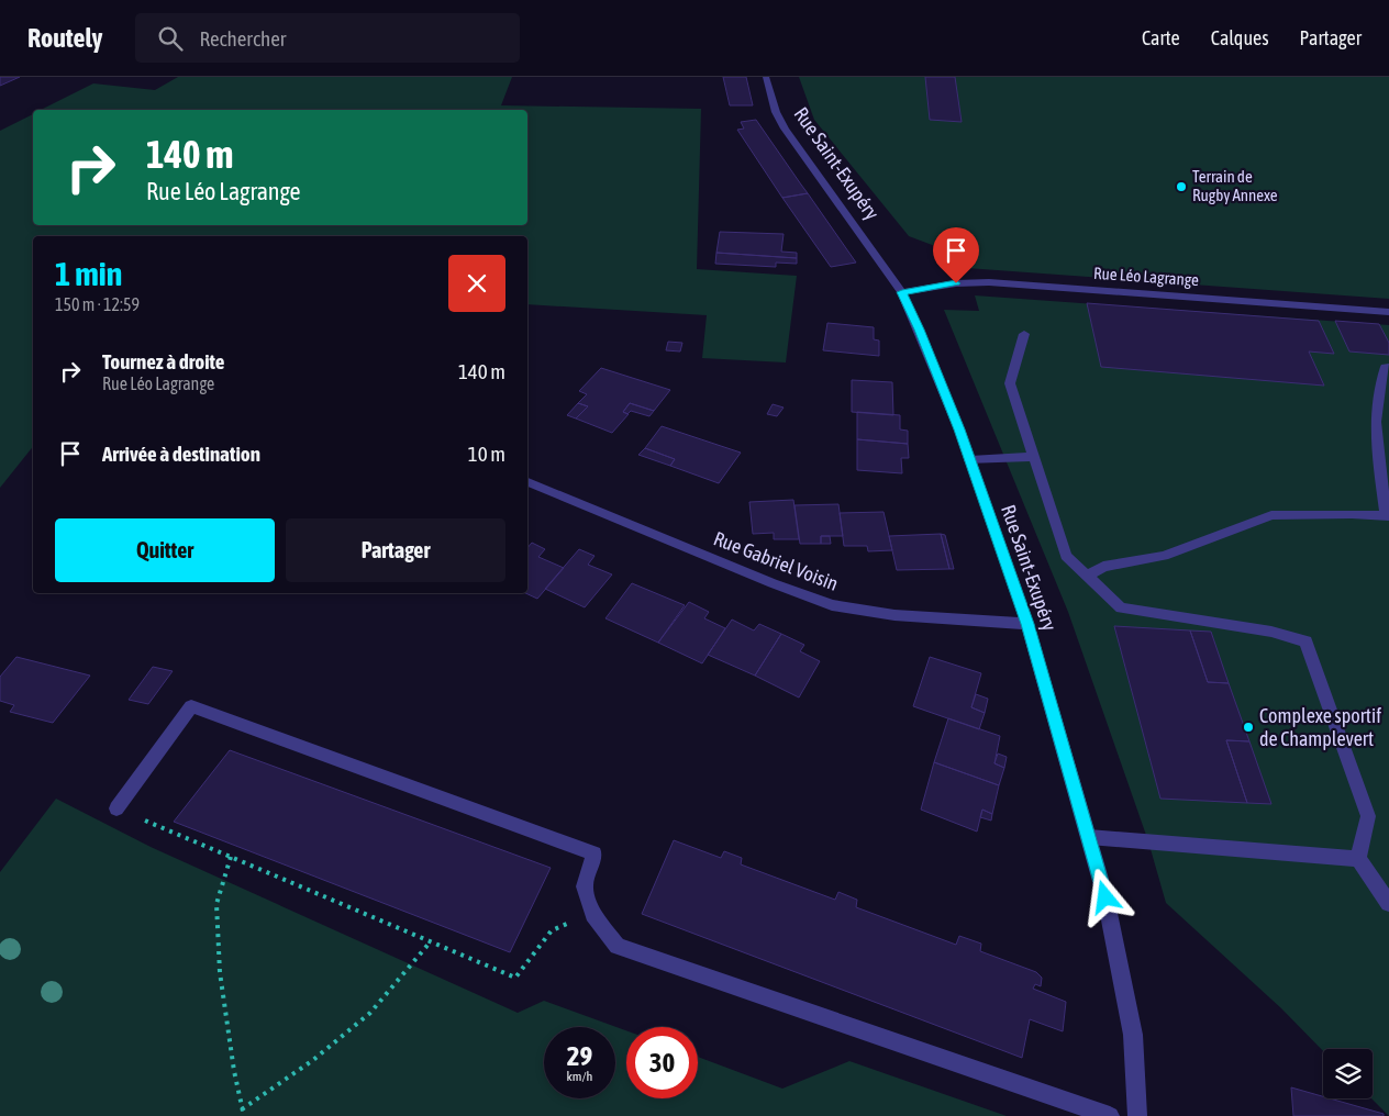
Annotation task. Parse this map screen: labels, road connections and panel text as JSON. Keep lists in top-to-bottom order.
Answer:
{
  "streets": {
    "street": ["Rue Saint-Exupéry", "Rue Léo Lagrange", "Rue Gabriel Voisin"]
  },
  "crossings": [
    ["Rue Saint-Exupéry", "Rue Léo Lagrange"],
    ["Rue Saint-Exupéry", "Rue Gabriel Voisin"]
  ],
  "places": ["Terrain de Rugby Annexe", "Complexe sportif de Champlevert"],
  "page": {
    "header": "Routely",
    "search": "Rechercher",
    "nav": ["Carte", "Calques", "Partager"],
    "turn": ["140 m", "Rue Léo Lagrange"],
    "heading": ["1 min", "150 m · 12:59"],
    "list": [
      {
        "name": "Tournez à droite",
        "note": "Rue Léo Lagrange",
        "value": "140 m"
      },
      {
        "name": "Arrivée à destination",
        "value": "10 m"
      }
    ],
    "buttons": ["Quitter", "Partager"],
    "speed": "29 km/h",
    "limit": "30"
  }
}
